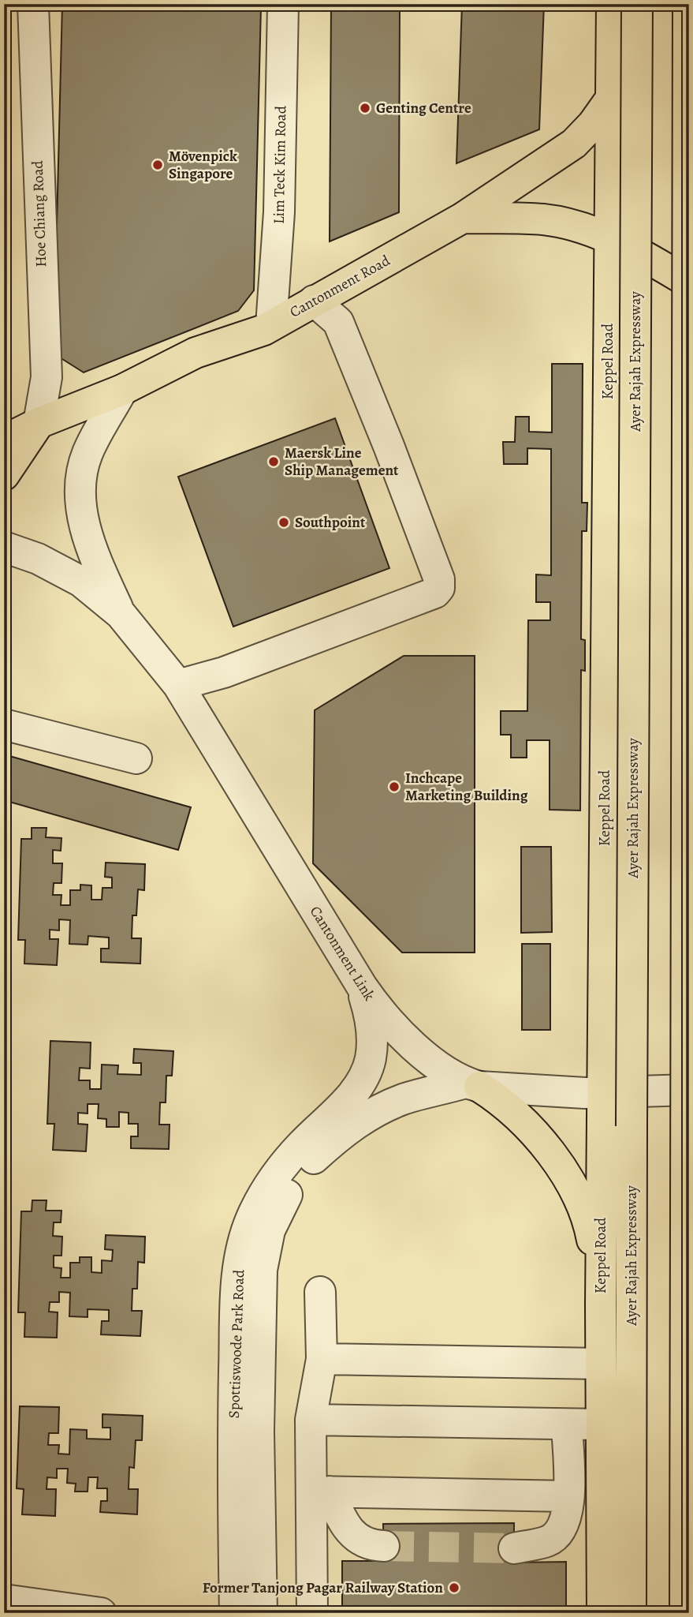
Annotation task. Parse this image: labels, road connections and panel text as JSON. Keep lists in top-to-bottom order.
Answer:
{
  "streets": {
    "main road": ["Cantonment Road", "Keppel Road", "Ayer Rajah Expressway"],
    "street": [
      "Lim Teck Kim Road",
      "Hoe Chiang Road",
      "Cantonment Link",
      "Spottiswoode Park Road"
    ]
  },
  "crossings": [
    ["Lim Teck Kim Road", "Cantonment Road"],
    ["Hoe Chiang Road", "Cantonment Road"],
    ["Cantonment Road", "Keppel Road"],
    ["Cantonment Road", "Cantonment Link"],
    ["Cantonment Link", "Spottiswoode Park Road"]
  ],
  "places": [
    "Genting Centre",
    "Mövenpick Singapore",
    "Maersk Line Ship Management",
    "Southpoint",
    "Inchcape Marketing Building",
    "Former Tanjong Pagar Railway Station"
  ]
}
